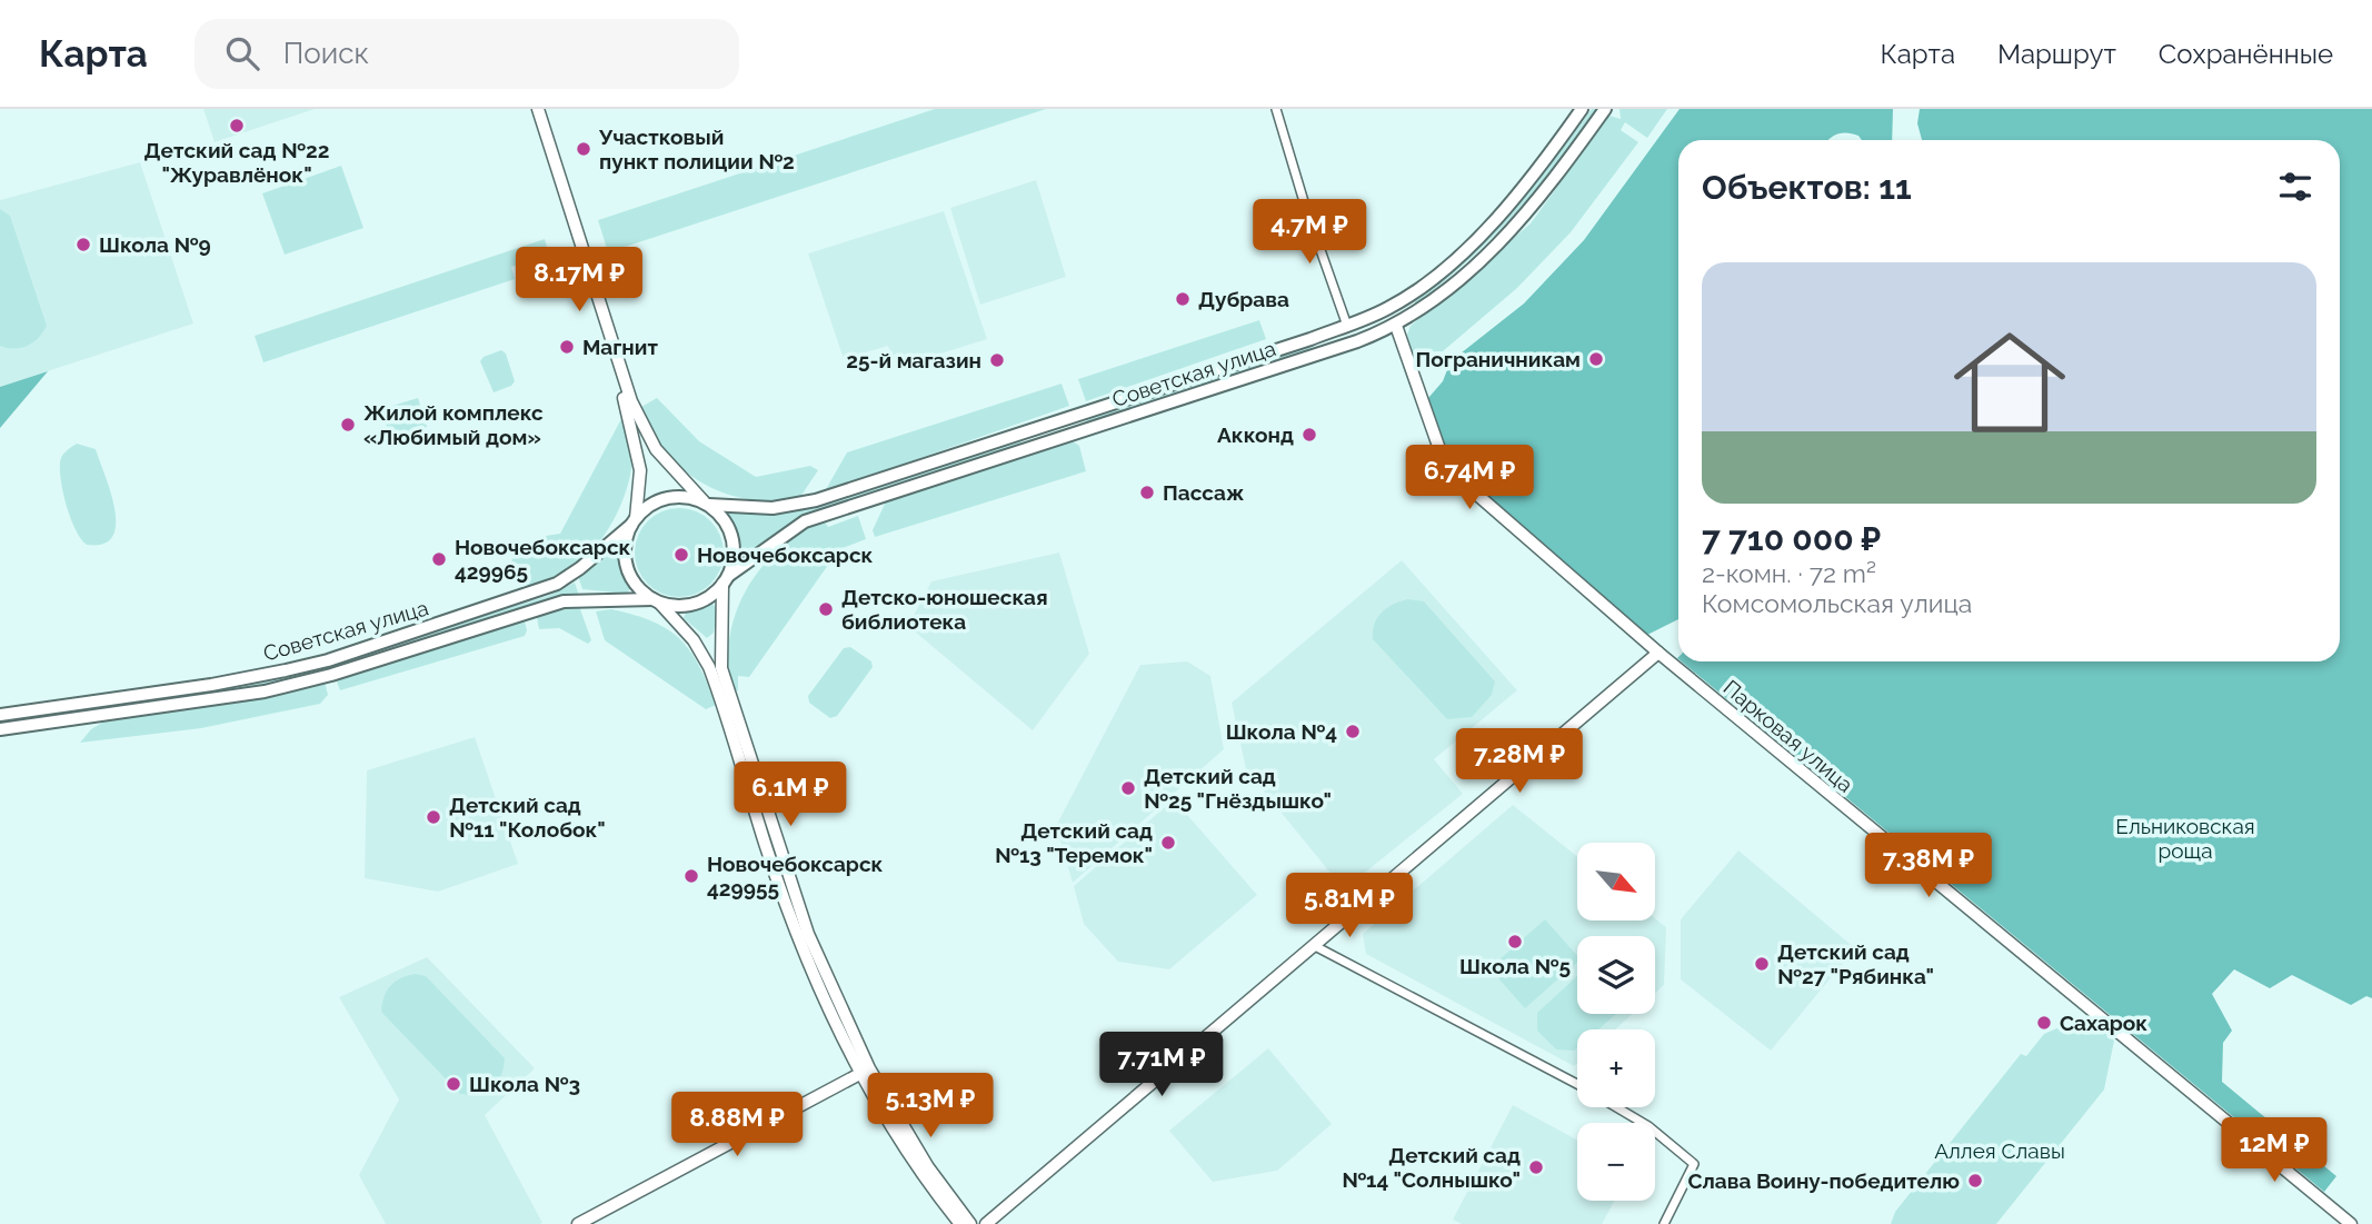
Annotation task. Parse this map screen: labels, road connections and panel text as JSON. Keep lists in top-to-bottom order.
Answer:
{
  "streets": {
    "main road": ["Советская улица", "Парковая улица"]
  },
  "crossings": [
    ["Советская улица", "Парковая улица"]
  ],
  "parks": ["Ельниковская роща", "Аллея Славы"],
  "places": [
    "Детский сад №22 \"Журавлёнок\"",
    "Участковый пункт полиции №2",
    "Школа №9",
    "Дубрава",
    "Магнит",
    "Пограничникам",
    "25-й магазин",
    "Жилой комплекс «Любимый дом»",
    "Акконд",
    "Пассаж",
    "Новочебоксарск",
    "Новочебоксарск 429965",
    "Детско-юношеская библиотека",
    "Школа №4",
    "Детский сад №25 \"Гнёздышко\"",
    "Детский сад №11 \"Колобок\"",
    "Детский сад №13 \"Теремок\"",
    "Новочебоксарск 429955",
    "Школа №5",
    "Детский сад №27 \"Рябинка\"",
    "Сахарок",
    "Школа №3",
    "Детский сад №14 \"Солнышко\"",
    "Слава Воину-победителю"
  ],
  "north": "bottom right",
  "page": {
    "header": "Карта",
    "search": "Поиск",
    "nav": ["Карта", "Маршрут", "Сохранённые"],
    "heading": "Объектов: 11",
    "price": [
      "4.7M ₽",
      "8.17M ₽",
      "6.74M ₽",
      "7.28M ₽",
      "6.1M ₽",
      "7.38M ₽",
      "5.81M ₽",
      "7.71M ₽",
      "5.13M ₽",
      "8.88M ₽",
      "12M ₽"
    ],
    "list": [
      {
        "name": "7 710 000 ₽",
        "note": "2-комн. · 72 m² · Комсомольская улица"
      }
    ],
    "map_buttons": ["+", "−"]
  }
}
